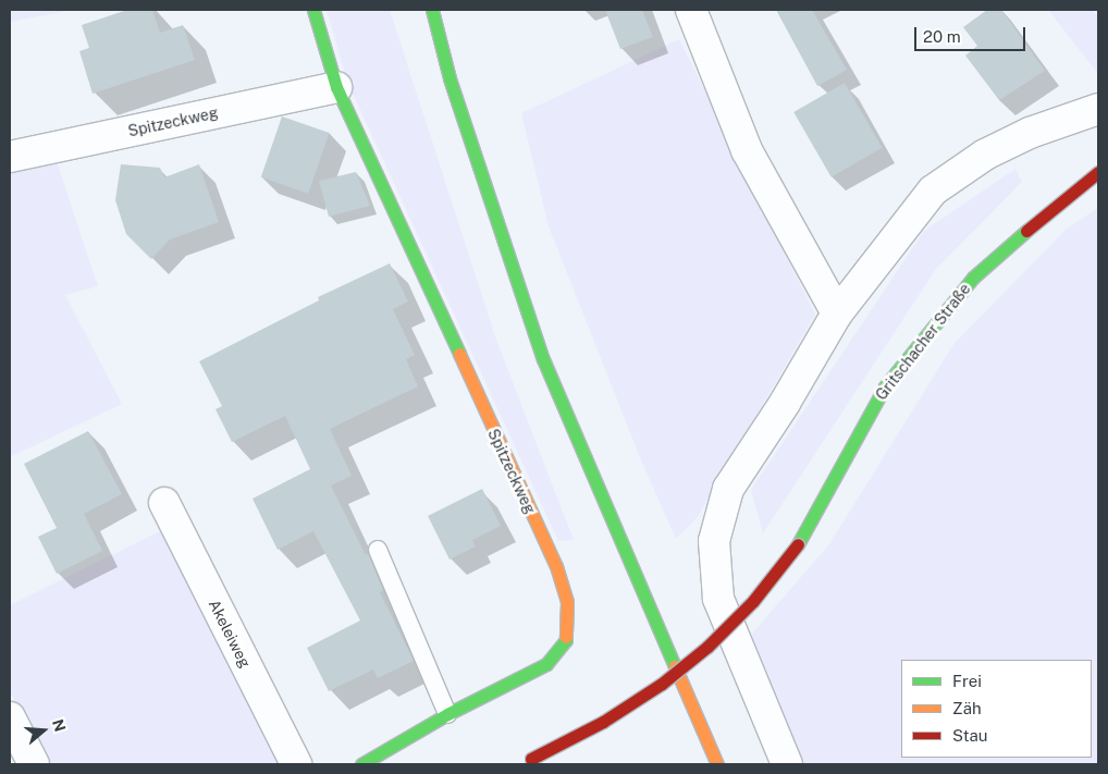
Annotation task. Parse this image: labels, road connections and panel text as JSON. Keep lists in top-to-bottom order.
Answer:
{
  "streets": {
    "street": ["Spitzeckweg", "Gritschacher Straße", "Akeleiweg"]
  },
  "legend": ["Frei", "Zäh", "Stau"],
  "scale_bar": "20 m",
  "north": "right"
}
